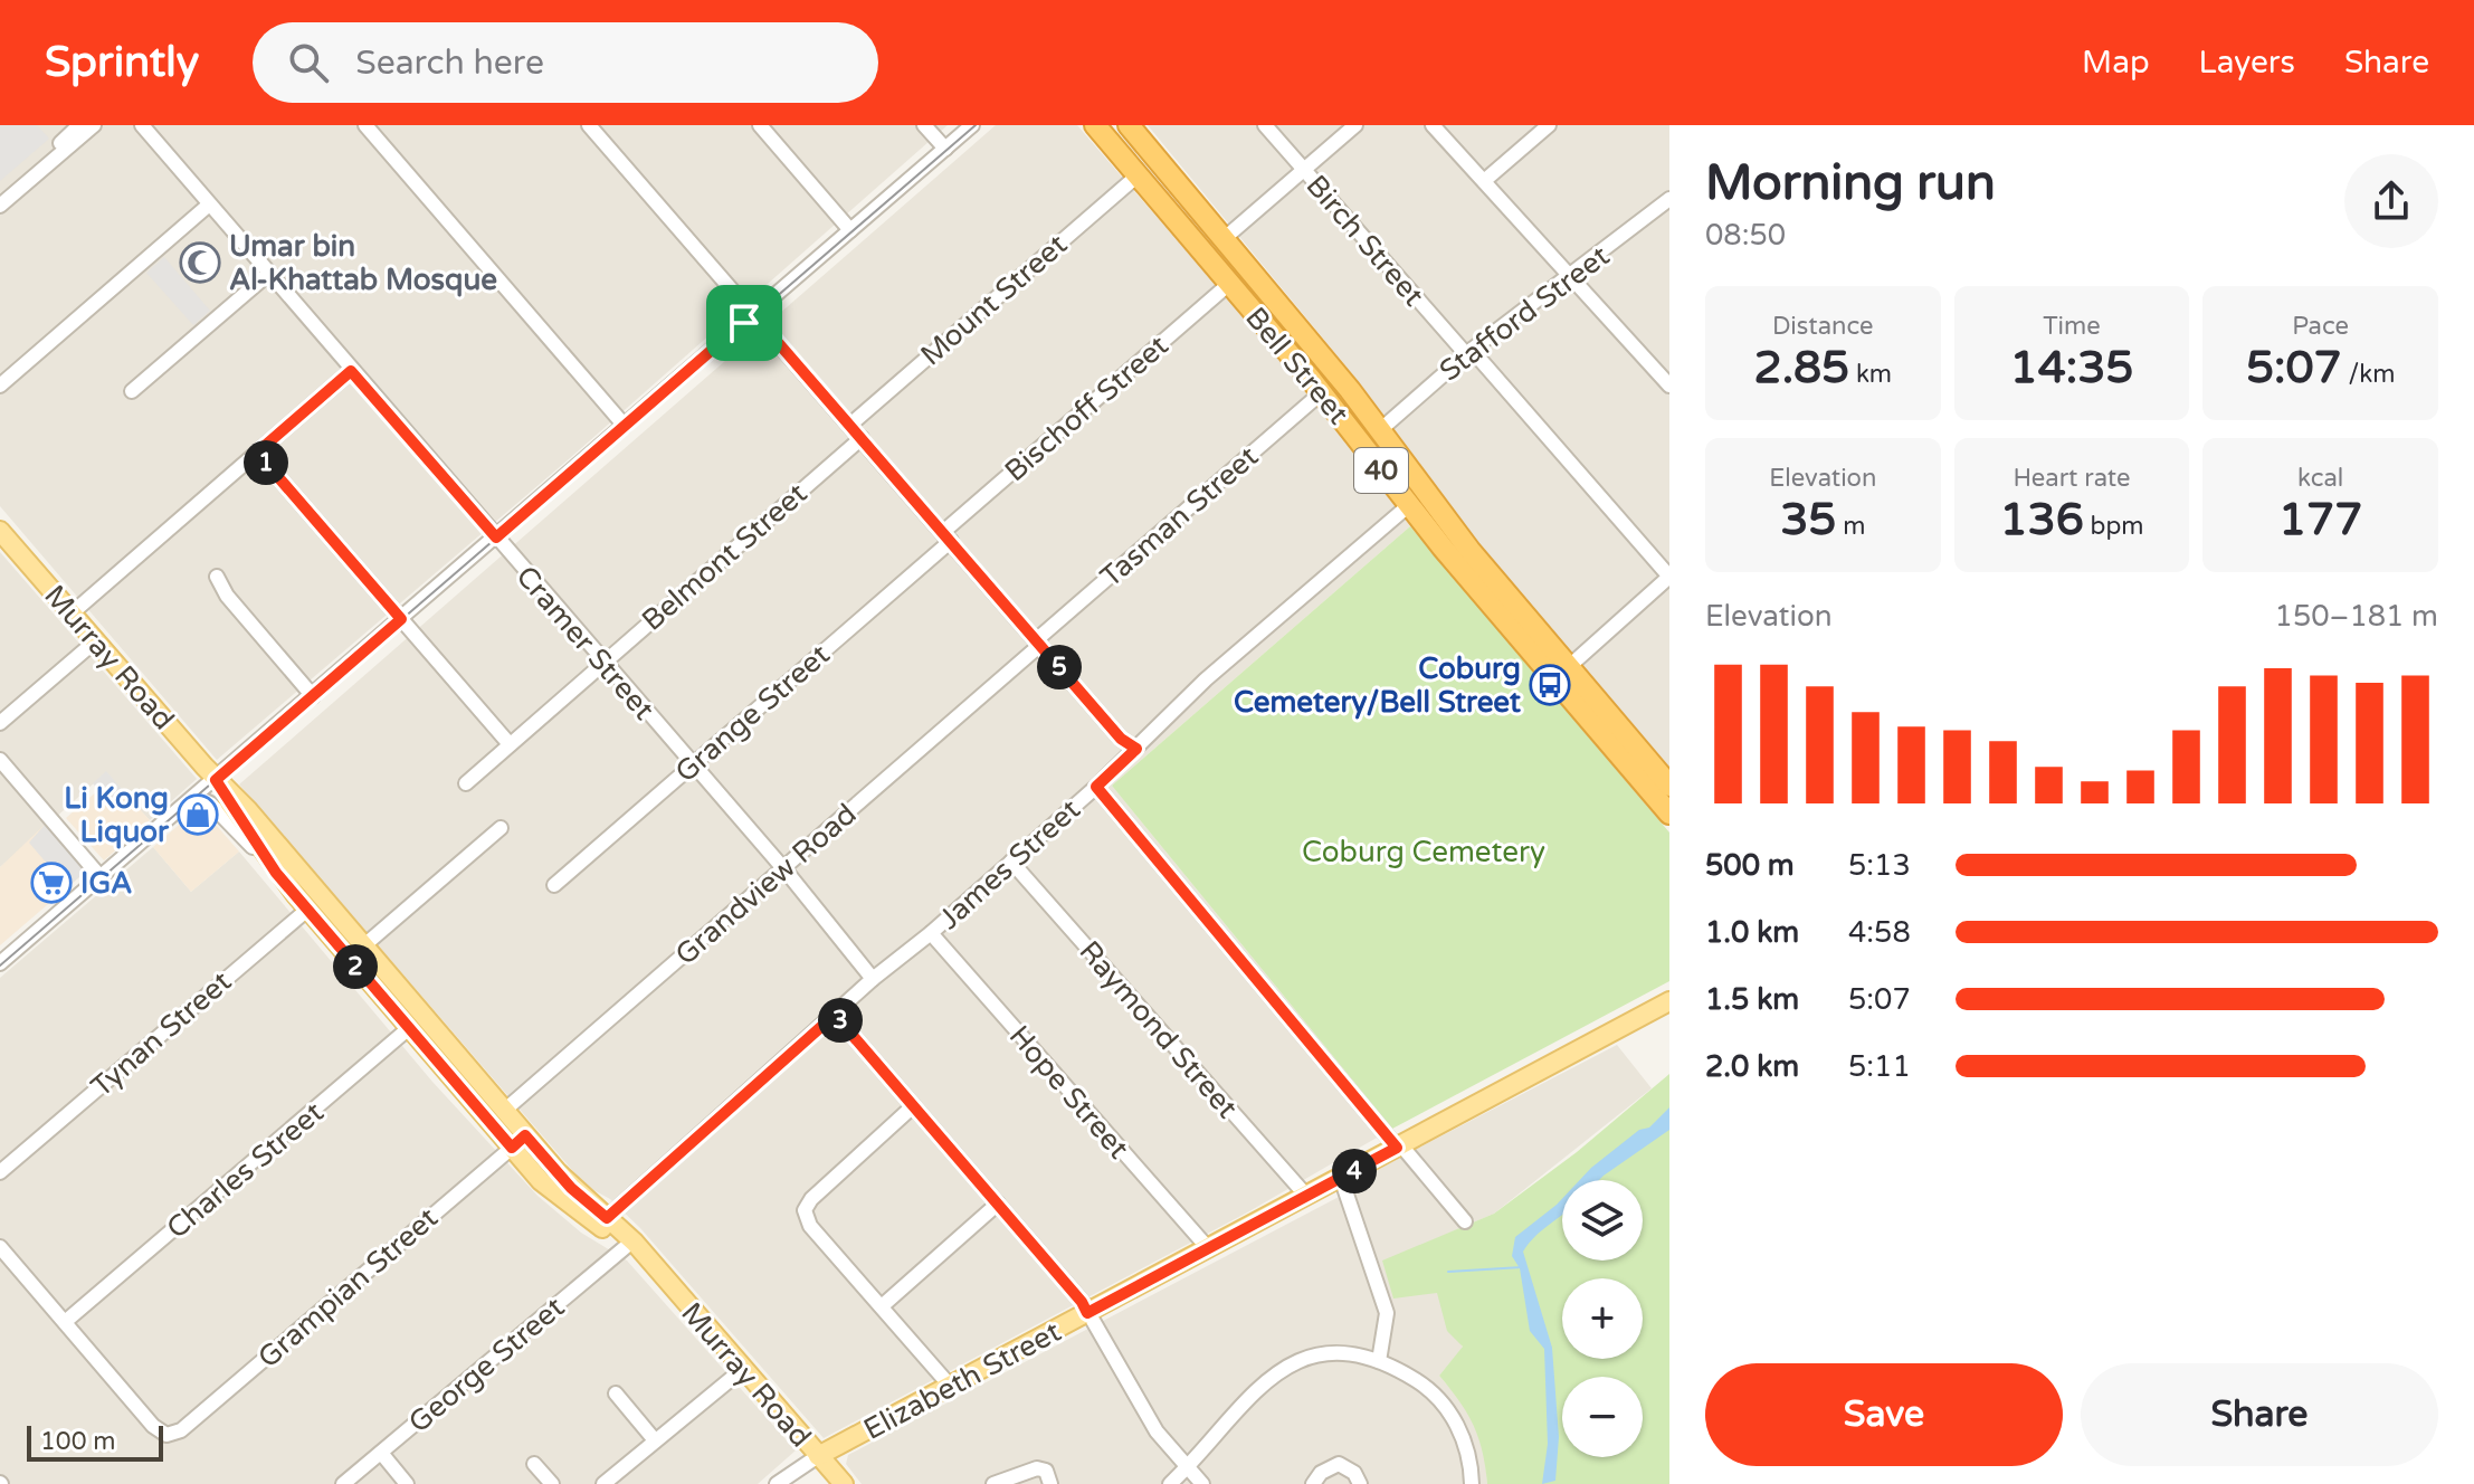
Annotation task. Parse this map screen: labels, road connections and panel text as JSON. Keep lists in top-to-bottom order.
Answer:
{
  "streets": {
    "highway": ["Bell Street", "40"],
    "main road": [
      "Murray Road",
      "Tynan Street",
      "Charles Street",
      "Elizabeth Street"
    ],
    "street": [
      "Birch Street",
      "Mount Street",
      "Stafford Street",
      "Bischoff Street",
      "Tasman Street",
      "Belmont Street",
      "Cramer Street",
      "Grange Street",
      "James Street",
      "Grandview Road",
      "Raymond Street",
      "Hope Street",
      "Grampian Street",
      "George Street"
    ]
  },
  "crossings": [
    ["Birch Street", "Stafford Street"],
    ["Mount Street", "Bell Street"],
    ["Stafford Street", "Bell Street"],
    ["Bell Street", "Bischoff Street"],
    ["Bell Street", "Tasman Street"],
    ["Bell Street", "James Street"],
    ["Bischoff Street", "Grange Street"],
    ["Tasman Street", "Grandview Road"],
    ["Belmont Street", "Cramer Street"],
    ["Cramer Street", "Grange Street"],
    ["Cramer Street", "James Street"],
    ["Cramer Street", "Grandview Road"],
    ["Murray Road", "James Street"],
    ["Murray Road", "Grandview Road"],
    ["Murray Road", "Tynan Street"],
    ["Murray Road", "Charles Street"],
    ["Murray Road", "Grampian Street"],
    ["Murray Road", "George Street"],
    ["Murray Road", "Elizabeth Street"],
    ["James Street", "Raymond Street"],
    ["James Street", "Hope Street"],
    ["Raymond Street", "Elizabeth Street"],
    ["Hope Street", "Elizabeth Street"],
    ["Charles Street", "Grampian Street"]
  ],
  "parks": ["Coburg Cemetery"],
  "places": {
    "mosque": ["Umar bin Al-Khattab Mosque"],
    "bus stop": ["Coburg Cemetery/Bell Street"],
    "shop": ["Li Kong Liquor"],
    "supermarket": ["IGA"]
  },
  "scale_bar": "100 m",
  "page": {
    "header": "Sprintly",
    "search": "Search here",
    "nav": ["Map", "Layers", "Share"],
    "heading": ["Morning run", "08:50"],
    "stats": [
      ["Distance", "2.85 km"],
      ["Time", "14:35"],
      ["Pace", "5:07 /km"],
      ["Elevation", "35 m"],
      ["Heart rate", "136 bpm"],
      ["kcal", "177"]
    ],
    "pins": [
      "1",
      "5",
      "2",
      "3",
      "4"
    ],
    "chart": ["Elevation", "150–181 m"],
    "list": [
      {
        "name": "500 m",
        "note": "5:13"
      },
      {
        "name": "1.0 km",
        "note": "4:58"
      },
      {
        "name": "1.5 km",
        "note": "5:07"
      },
      {
        "name": "2.0 km",
        "note": "5:11"
      }
    ],
    "map_buttons": ["+", "−"],
    "buttons": ["Save", "Share"],
    "scale": "100 m"
  }
}
